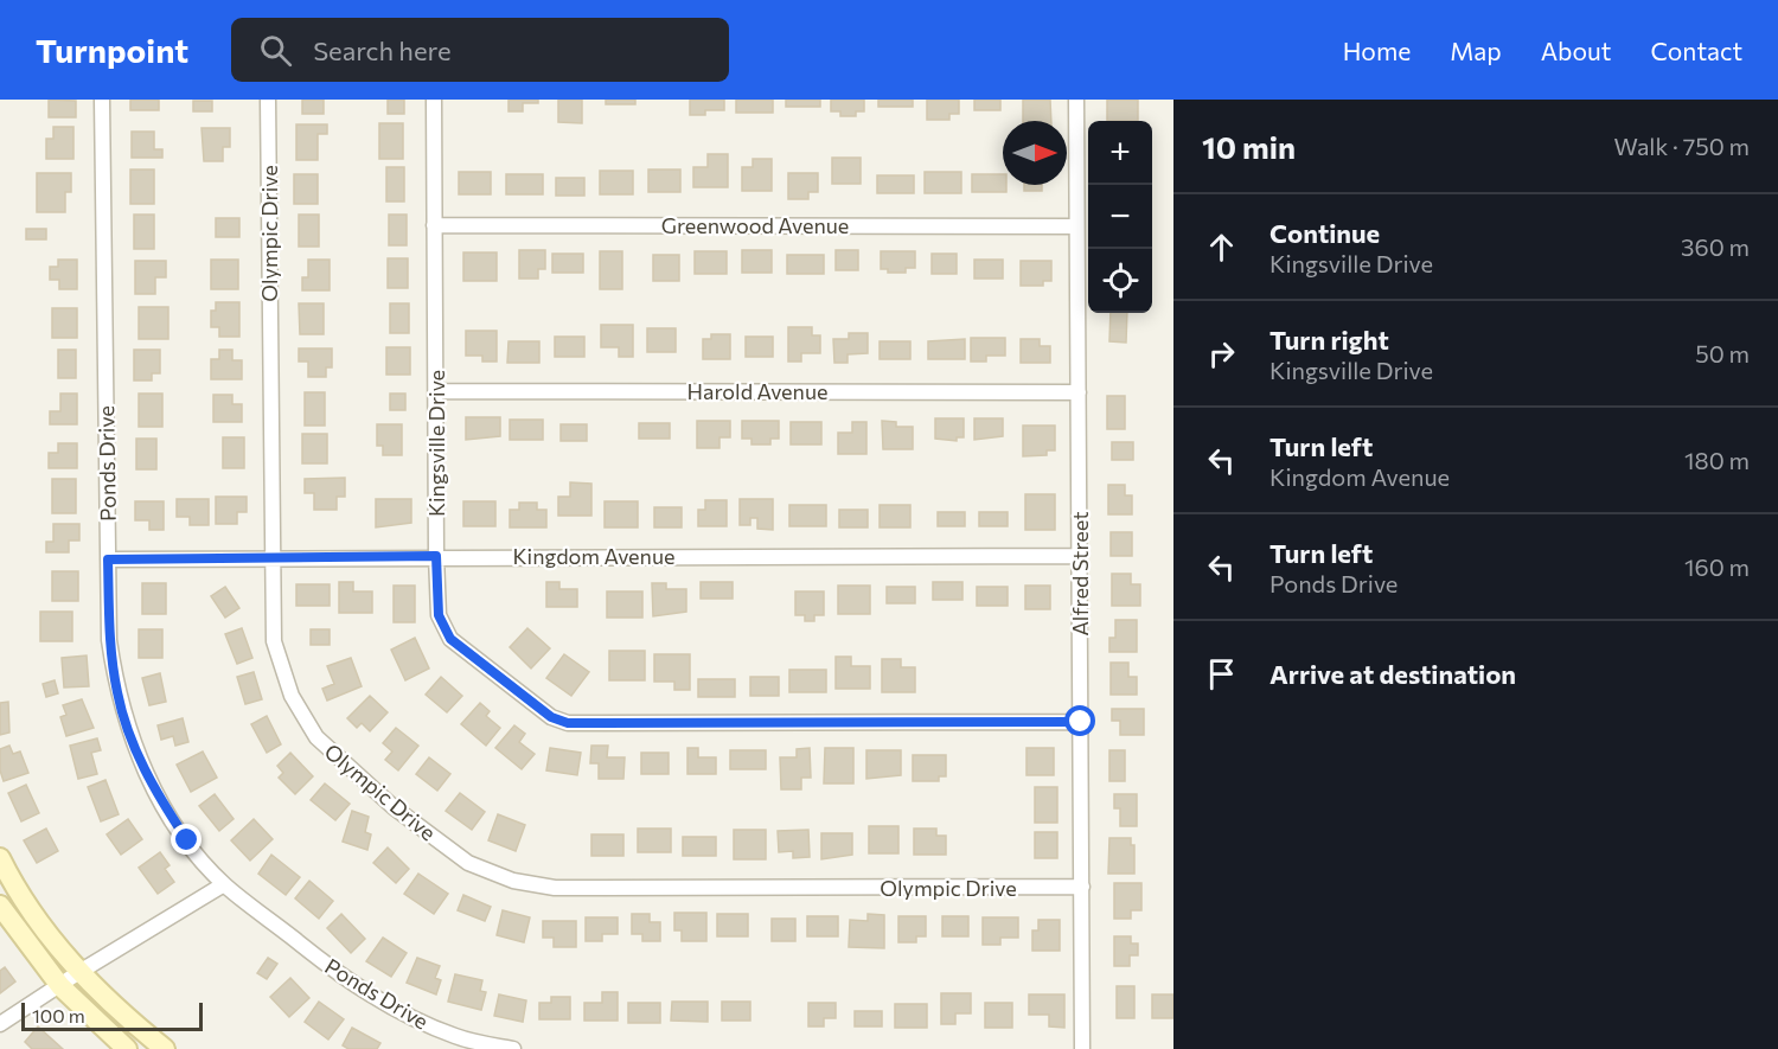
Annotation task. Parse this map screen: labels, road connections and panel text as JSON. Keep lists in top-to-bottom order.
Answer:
{
  "streets": {
    "street": [
      "Greenwood Avenue",
      "Olympic Drive",
      "Harold Avenue",
      "Kingsville Drive",
      "Ponds Drive",
      "Kingdom Avenue",
      "Alfred Street"
    ]
  },
  "crossings": [
    ["Greenwood Avenue", "Kingsville Drive"],
    ["Greenwood Avenue", "Alfred Street"],
    ["Olympic Drive", "Kingdom Avenue"],
    ["Olympic Drive", "Alfred Street"],
    ["Harold Avenue", "Kingsville Drive"],
    ["Harold Avenue", "Alfred Street"],
    ["Kingsville Drive", "Kingdom Avenue"],
    ["Kingsville Drive", "Alfred Street"],
    ["Ponds Drive", "Kingdom Avenue"],
    ["Kingdom Avenue", "Alfred Street"]
  ],
  "scale_bar": "100 m",
  "north": "right",
  "page": {
    "header": "Turnpoint",
    "search": "Search here",
    "nav": [
      "Home",
      "Map",
      "About",
      "Contact"
    ],
    "heading": ["10 min", "Walk · 750 m"],
    "map_buttons": ["+", "−"],
    "list": [
      ["Continue", "Kingsville Drive", "360 m"],
      ["Turn right", "Kingsville Drive", "50 m"],
      ["Turn left", "Kingdom Avenue", "180 m"],
      ["Turn left", "Ponds Drive", "160 m"],
      "Arrive at destination"
    ],
    "scale": "100 m"
  }
}
